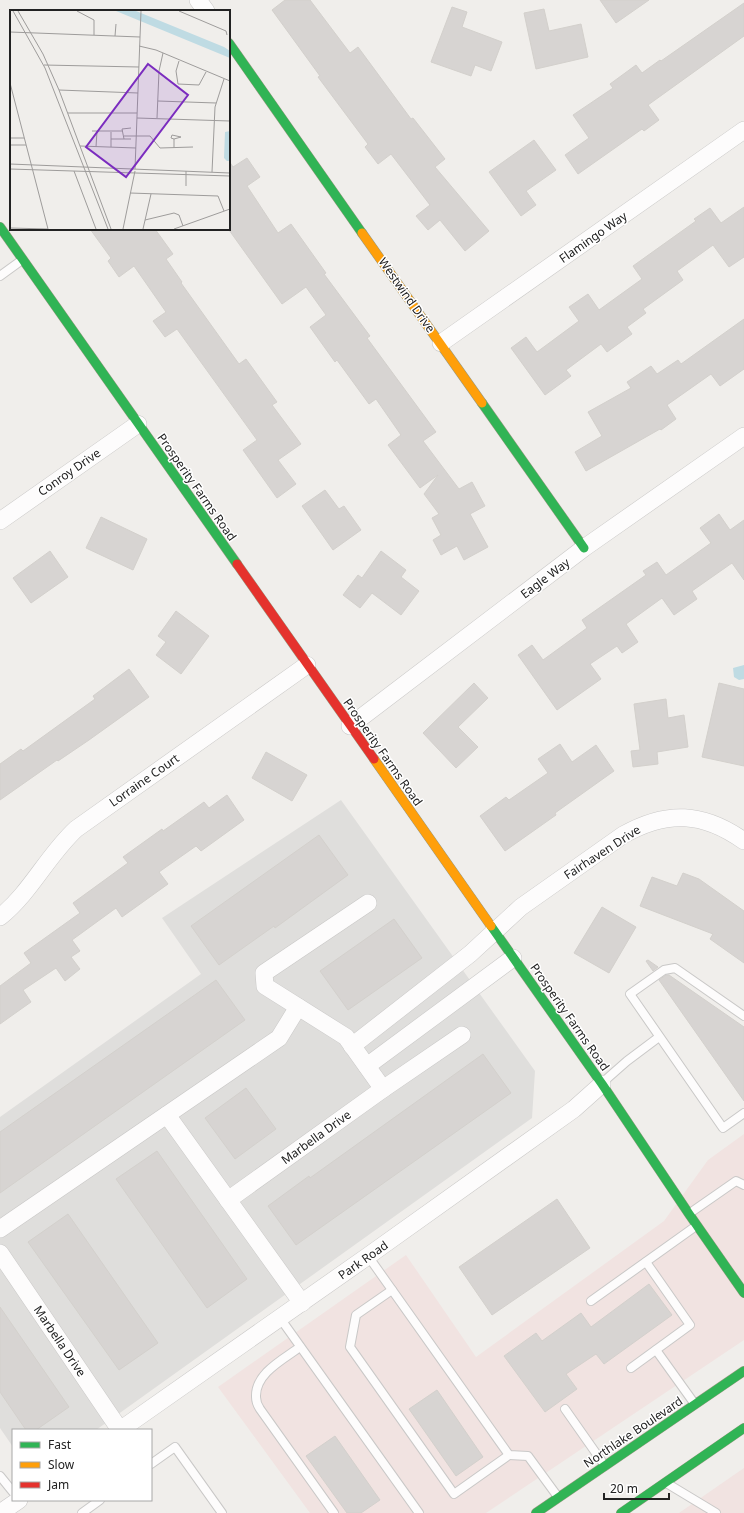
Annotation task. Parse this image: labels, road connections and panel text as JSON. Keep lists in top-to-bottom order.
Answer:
{
  "streets": {
    "street": [
      "Flamingo Way",
      "Westwind Drive",
      "Conroy Drive",
      "Prosperity Farms Road",
      "Eagle Way",
      "Lorraine Court",
      "Fairhaven Drive",
      "Marbella Drive",
      "Park Road",
      "Northlake Boulevard"
    ]
  },
  "crossings": [
    ["Flamingo Way", "Westwind Drive"],
    ["Westwind Drive", "Eagle Way"],
    ["Conroy Drive", "Prosperity Farms Road"],
    ["Prosperity Farms Road", "Eagle Way"],
    ["Prosperity Farms Road", "Lorraine Court"],
    ["Prosperity Farms Road", "Fairhaven Drive"],
    ["Prosperity Farms Road", "Park Road"]
  ],
  "legend": ["Fast", "Slow", "Jam"],
  "scale_bar": "20 m"
}
